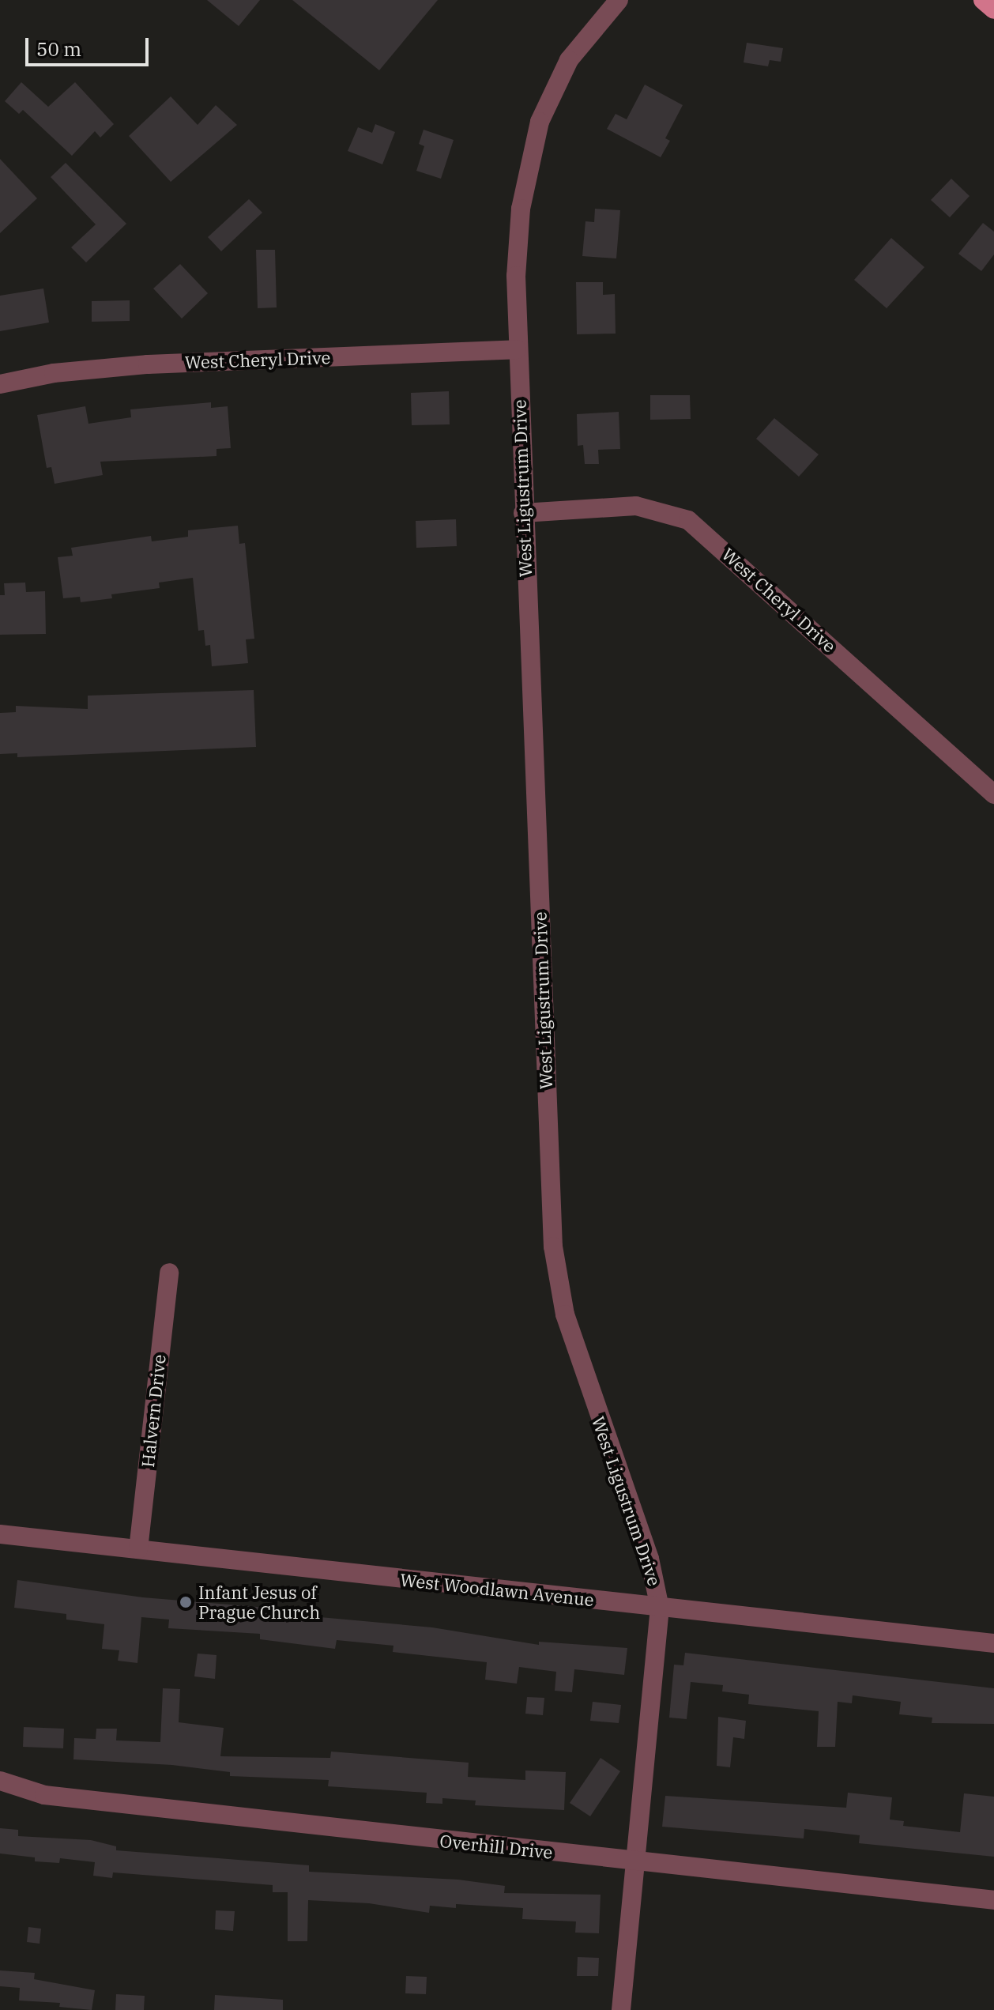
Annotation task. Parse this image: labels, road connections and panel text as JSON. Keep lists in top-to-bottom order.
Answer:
{
  "streets": {
    "street": [
      "West Cheryl Drive",
      "West Ligustrum Drive",
      "Halvern Drive",
      "West Woodlawn Avenue",
      "Overhill Drive"
    ]
  },
  "crossings": [
    ["West Cheryl Drive", "West Ligustrum Drive"],
    ["West Ligustrum Drive", "West Woodlawn Avenue"],
    ["West Ligustrum Drive", "Overhill Drive"],
    ["Halvern Drive", "West Woodlawn Avenue"]
  ],
  "places": ["Infant Jesus of Prague Church"],
  "scale_bar": "50 m"
}
